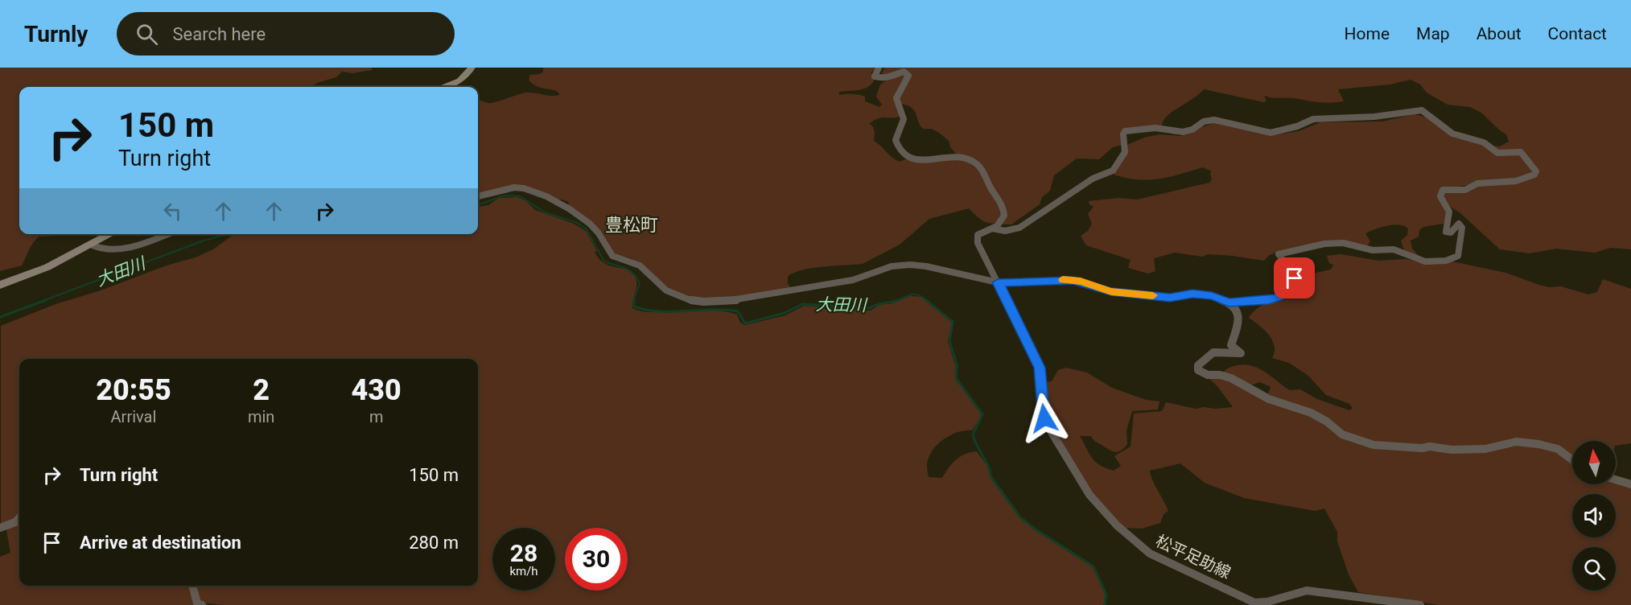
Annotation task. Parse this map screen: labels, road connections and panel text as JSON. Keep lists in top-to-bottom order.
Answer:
{
  "streets": {
    "street": ["松平足助線"]
  },
  "districts": ["豊松町"],
  "water": ["大田川"],
  "north": "top",
  "page": {
    "header": "Turnly",
    "search": "Search here",
    "nav": [
      "Home",
      "Map",
      "About",
      "Contact"
    ],
    "turn": ["150 m", "Turn right"],
    "eta": [
      "20:55",
      "Arrival",
      "2",
      "min",
      "430",
      "m"
    ],
    "list": [
      {
        "name": "Turn right",
        "value": "150 m"
      },
      {
        "name": "Arrive at destination",
        "value": "280 m"
      }
    ],
    "speed": "28 km/h",
    "limit": "30"
  }
}
